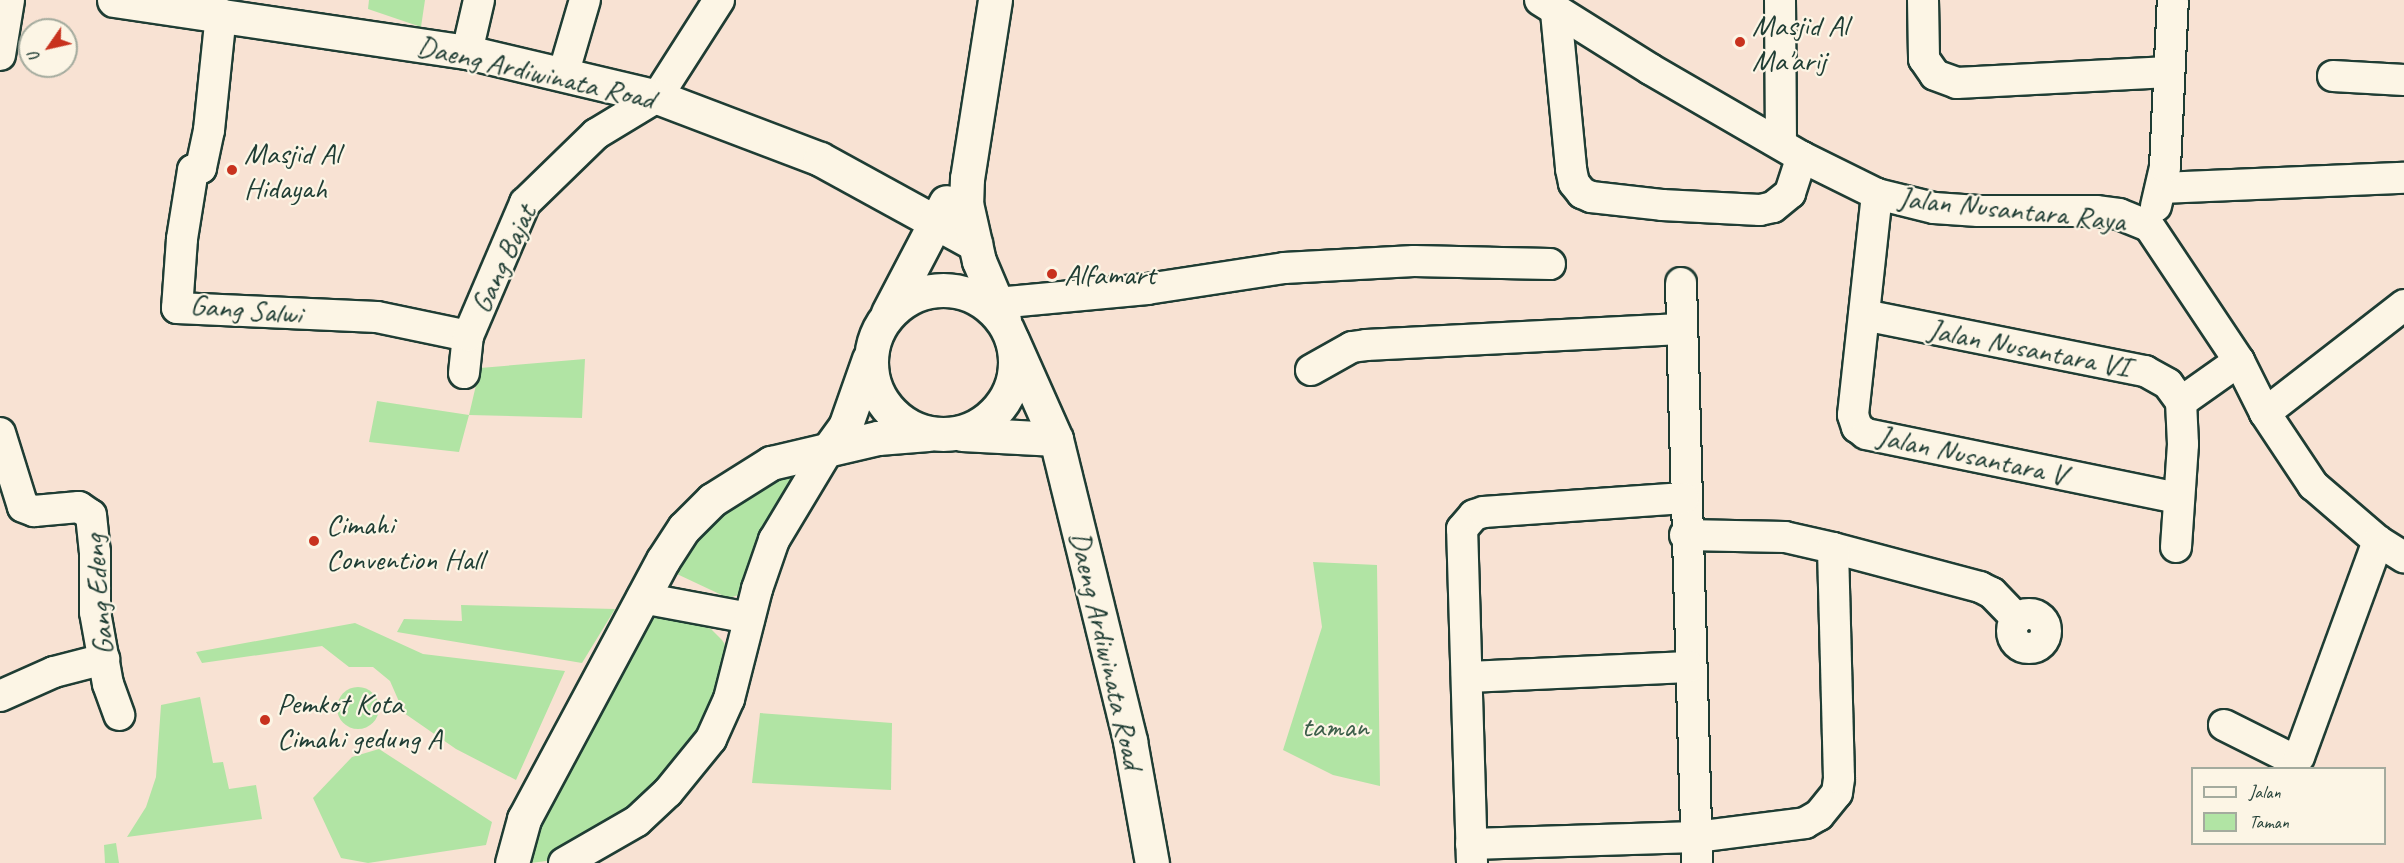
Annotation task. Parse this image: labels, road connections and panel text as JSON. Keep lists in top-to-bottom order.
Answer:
{
  "streets": {
    "main road": ["Daeng Ardiwinata Road"],
    "street": [
      "Jalan Nusantara Raya",
      "Gang Bajat",
      "Gang Salwi",
      "Jalan Nusantara VI",
      "Jalan Nusantara V",
      "Gang Edeng"
    ]
  },
  "crossings": [
    ["Daeng Ardiwinata Road", "Gang Bajat"],
    ["Daeng Ardiwinata Road", "Gang Salwi"],
    ["Jalan Nusantara Raya", "Jalan Nusantara V"],
    ["Gang Bajat", "Gang Salwi"],
    ["Jalan Nusantara VI", "Jalan Nusantara V"]
  ],
  "parks": ["taman"],
  "places": [
    "Masjid Al Ma'arij",
    "Masjid Al Hidayah",
    "Alfamart",
    "Cimahi Convention Hall",
    "Pemkot Kota Cimahi gedung A"
  ],
  "legend": ["Jalan", "Taman"],
  "north": "bottom left"
}
